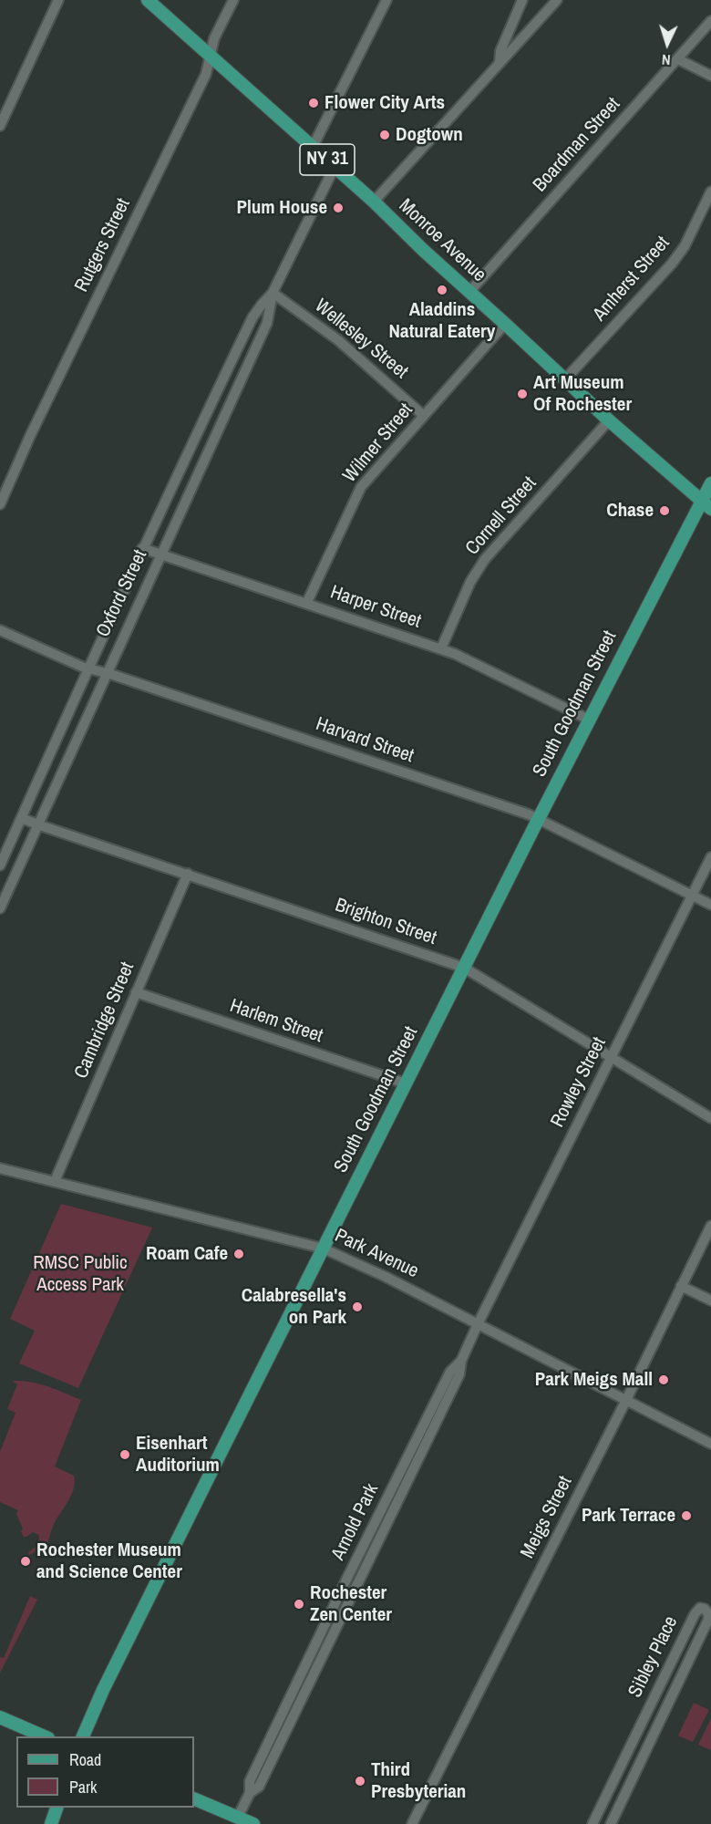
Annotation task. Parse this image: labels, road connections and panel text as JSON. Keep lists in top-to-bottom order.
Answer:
{
  "streets": {
    "main road": ["NY 31", "Monroe Avenue", "South Goodman Street"],
    "street": [
      "Boardman Street",
      "Rutgers Street",
      "Amherst Street",
      "Wellesley Street",
      "Wilmer Street",
      "Cornell Street",
      "Oxford Street",
      "Harper Street",
      "Harvard Street",
      "Brighton Street",
      "Cambridge Street",
      "Harlem Street",
      "Rowley Street",
      "Park Avenue",
      "Meigs Street",
      "Arnold Park",
      "Sibley Place"
    ]
  },
  "crossings": [
    ["Boardman Street", "Monroe Avenue"],
    ["Monroe Avenue", "Rutgers Street"],
    ["Monroe Avenue", "Amherst Street"],
    ["Monroe Avenue", "Wilmer Street"],
    ["Monroe Avenue", "Cornell Street"],
    ["Monroe Avenue", "Oxford Street"],
    ["Monroe Avenue", "South Goodman Street"],
    ["Wellesley Street", "Wilmer Street"],
    ["Wellesley Street", "Oxford Street"],
    ["Wilmer Street", "Harper Street"],
    ["Cornell Street", "Harper Street"],
    ["Oxford Street", "Harper Street"],
    ["Oxford Street", "Harvard Street"],
    ["Oxford Street", "Brighton Street"],
    ["Harper Street", "South Goodman Street"],
    ["South Goodman Street", "Harvard Street"],
    ["South Goodman Street", "Brighton Street"],
    ["South Goodman Street", "Harlem Street"],
    ["South Goodman Street", "Park Avenue"],
    ["Harvard Street", "Rowley Street"],
    ["Brighton Street", "Cambridge Street"],
    ["Brighton Street", "Rowley Street"],
    ["Cambridge Street", "Harlem Street"],
    ["Cambridge Street", "Park Avenue"],
    ["Rowley Street", "Park Avenue"],
    ["Rowley Street", "Arnold Park"],
    ["Park Avenue", "Meigs Street"],
    ["Park Avenue", "Arnold Park"]
  ],
  "parks": ["RMSC Public Access Park"],
  "places": [
    "Flower City Arts",
    "Dogtown",
    "Plum House",
    "Aladdins Natural Eatery",
    "Art Museum Of Rochester",
    "Chase",
    "Roam Cafe",
    "Calabresella's on Park",
    "Park Meigs Mall",
    "Eisenhart Auditorium",
    "Park Terrace",
    "Rochester Museum and Science Center",
    "Rochester Zen Center",
    "Third Presbyterian"
  ],
  "legend": ["Road", "Park"],
  "north": "bottom"
}
